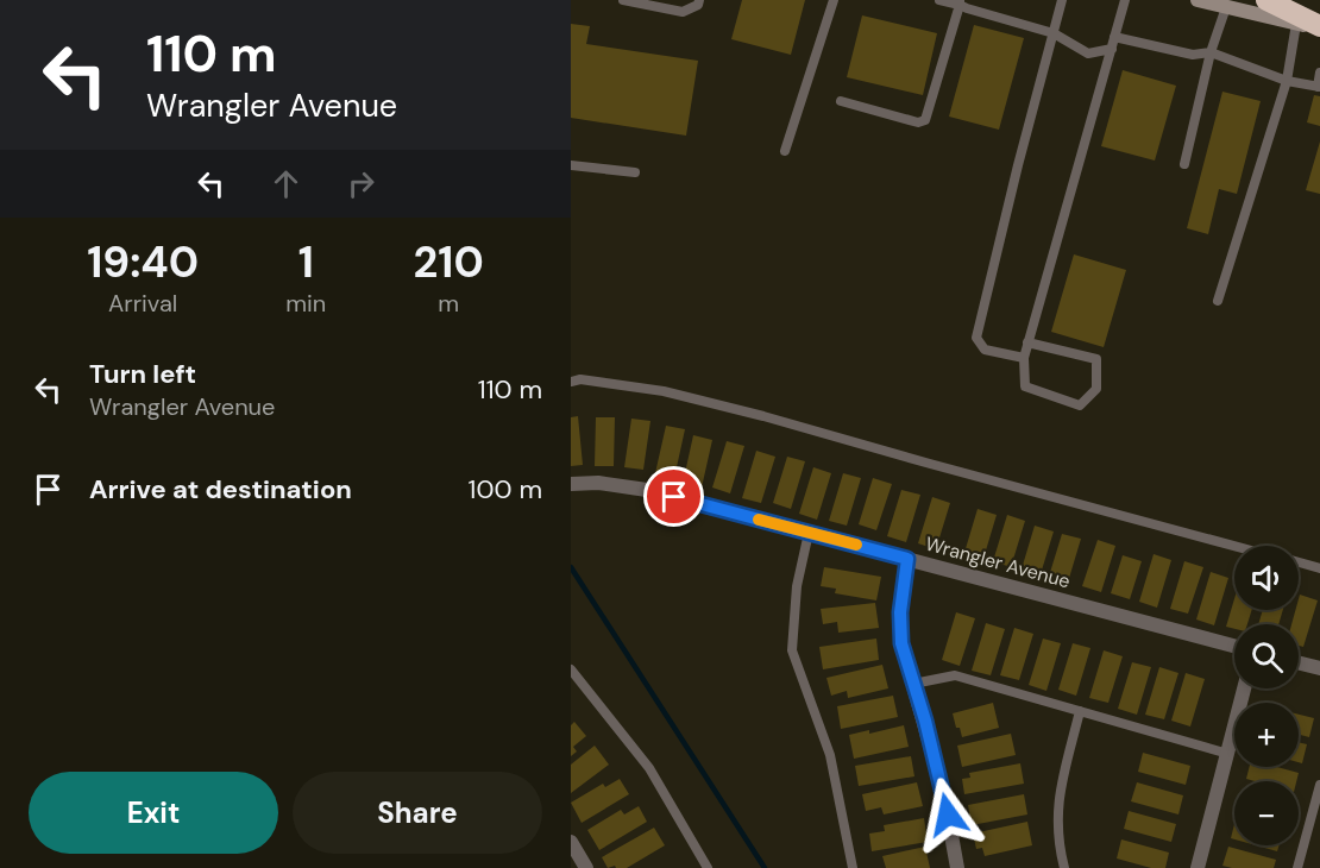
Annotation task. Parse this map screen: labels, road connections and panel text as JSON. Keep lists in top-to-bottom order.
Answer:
{
  "streets": {
    "street": ["Wrangler Avenue"]
  },
  "page": {
    "turn": ["110 m", "Wrangler Avenue"],
    "eta": [
      "19:40",
      "Arrival",
      "1",
      "min",
      "210",
      "m"
    ],
    "list": [
      {
        "name": "Turn left",
        "note": "Wrangler Avenue",
        "value": "110 m"
      },
      {
        "name": "Arrive at destination",
        "value": "100 m"
      }
    ],
    "map_buttons": ["+", "−"],
    "buttons": ["Exit", "Share"]
  }
}
